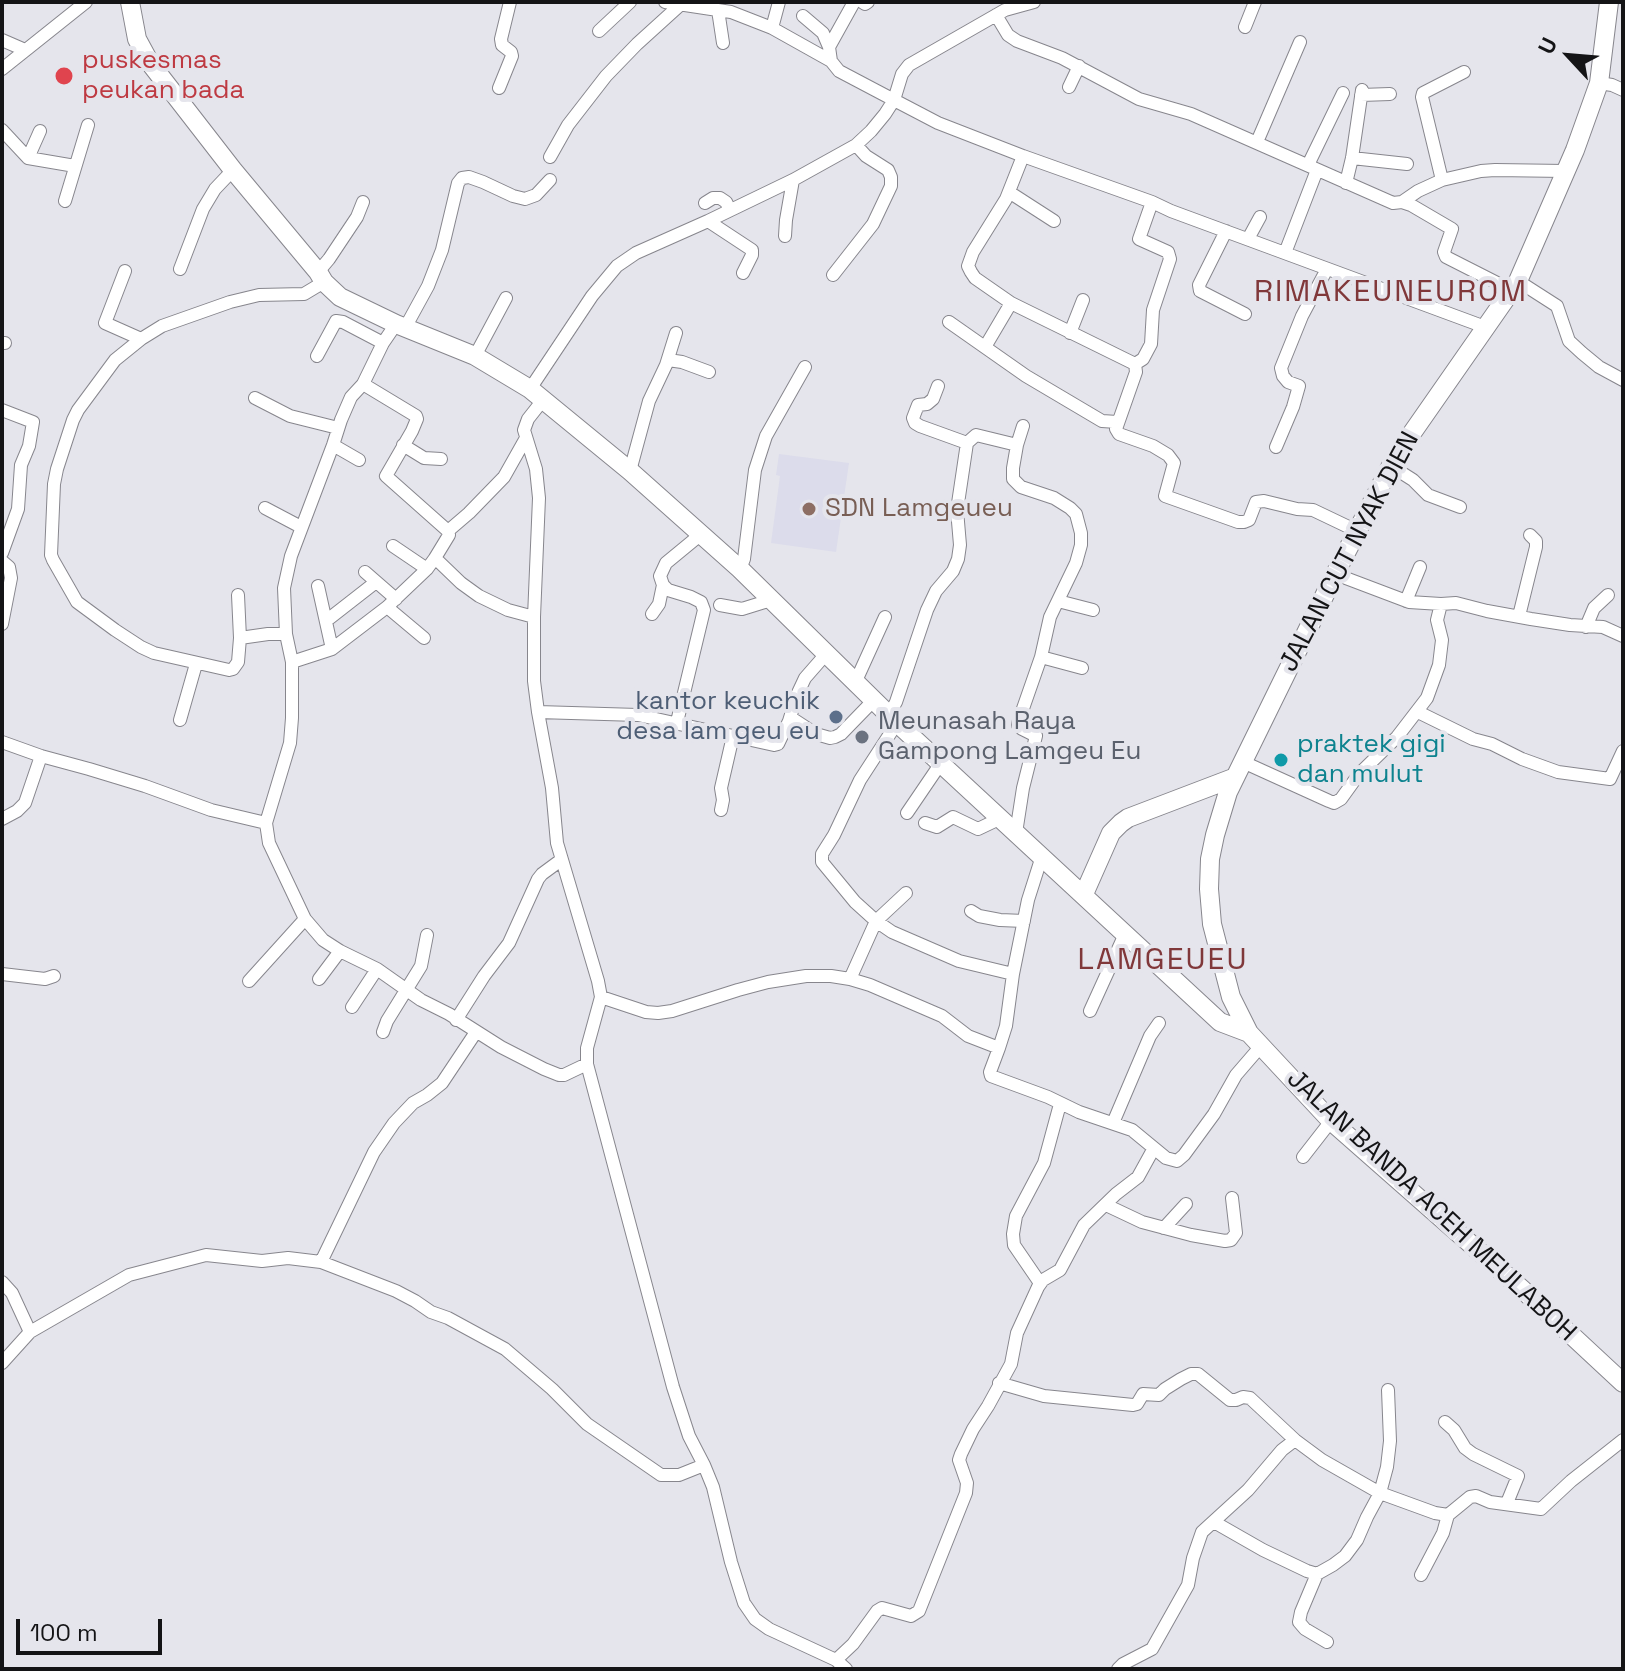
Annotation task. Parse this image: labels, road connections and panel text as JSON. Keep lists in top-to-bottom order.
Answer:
{
  "streets": {
    "highway": ["JALAN CUT NYAK DIEN", "JALAN BANDA ACEH MEULABOH"]
  },
  "crossings": [
    ["JALAN CUT NYAK DIEN", "JALAN BANDA ACEH MEULABOH"]
  ],
  "districts": ["RIMAKEUNEUROM", "LAMGEUEU"],
  "places": [
    "puskesmas peukan bada",
    "SDN Lamgeueu",
    "kantor keuchik desa lam geu eu",
    "Meunasah Raya Gampong Lamgeu Eu",
    "praktek gigi dan mulut"
  ],
  "scale_bar": "100 m",
  "north": "top left"
}
